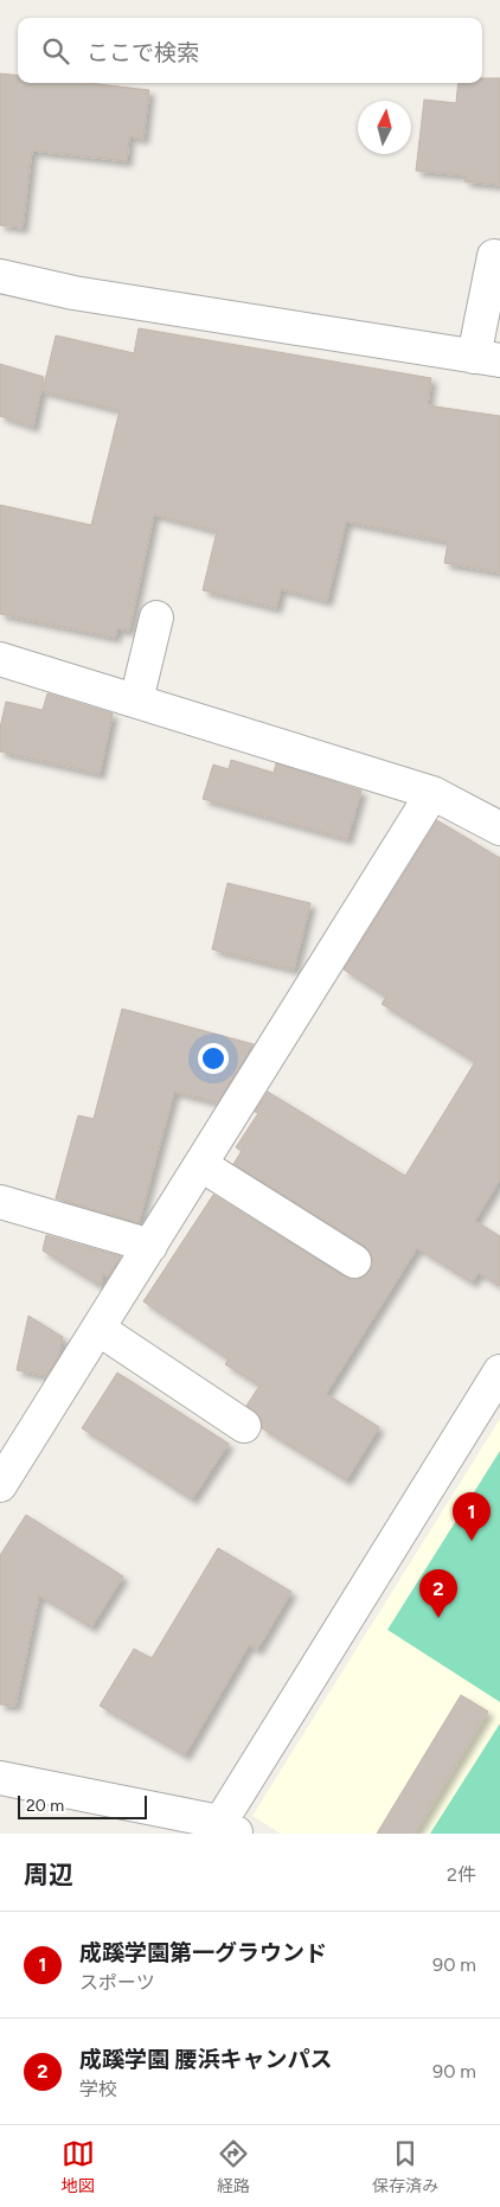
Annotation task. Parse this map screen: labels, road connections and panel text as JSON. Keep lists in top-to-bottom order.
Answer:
{
  "scale_bar": "20 m",
  "north": "top",
  "page": {
    "search": "ここで検索",
    "pins": ["1", "2"],
    "scale": "20 m",
    "heading": ["周辺", "2件"],
    "list": [
      {
        "mark": "1",
        "name": "成蹊学園第一グラウンド",
        "note": "スポーツ",
        "value": "90 m"
      },
      {
        "mark": "2",
        "name": "成蹊学園 腰浜キャンパス",
        "note": "学校",
        "value": "90 m"
      }
    ],
    "nav": ["地図", "経路", "保存済み"]
  }
}
